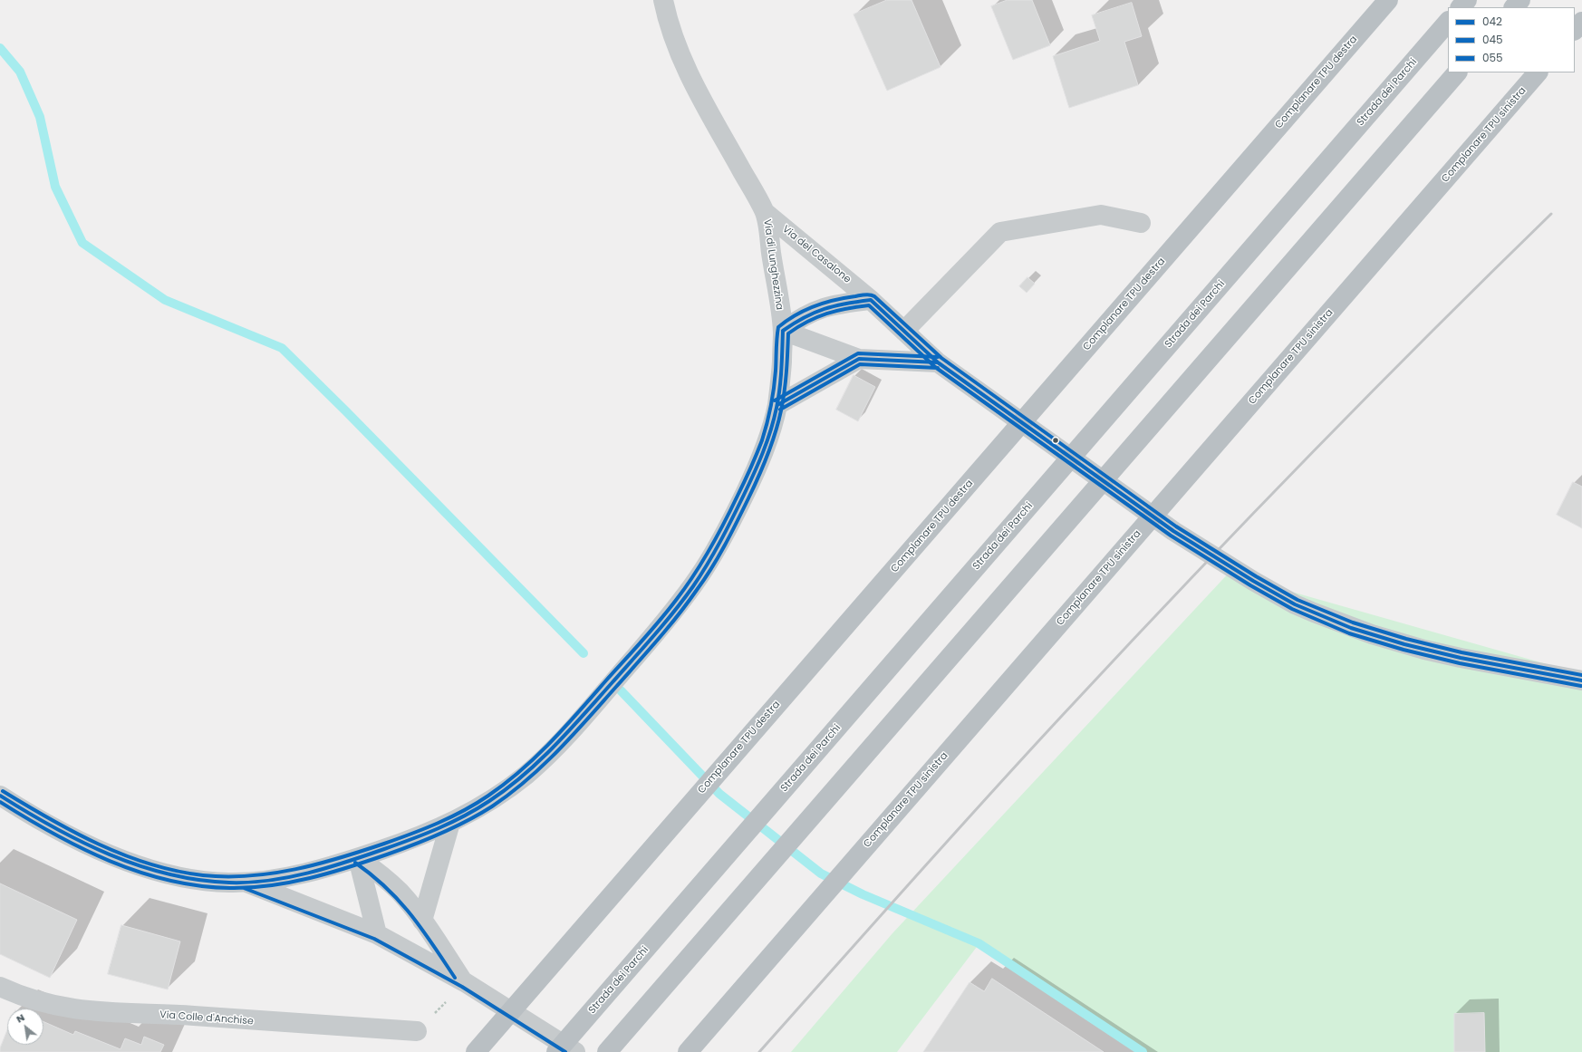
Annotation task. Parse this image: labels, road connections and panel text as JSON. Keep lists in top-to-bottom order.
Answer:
{
  "streets": {
    "highway": ["Complanare TPU destra", "Strada dei Parchi", "Complanare TPU sinistra"],
    "street": ["Via del Casalone", "Via di Lunghezzina", "Via Colle d'Anchise"]
  },
  "crossings": [
    ["Via del Casalone", "Via di Lunghezzina"]
  ],
  "lines": ["transit line 055", "transit line 042", "transit line 045"],
  "legend": ["042", "045", "055"],
  "north": "top left"
}
